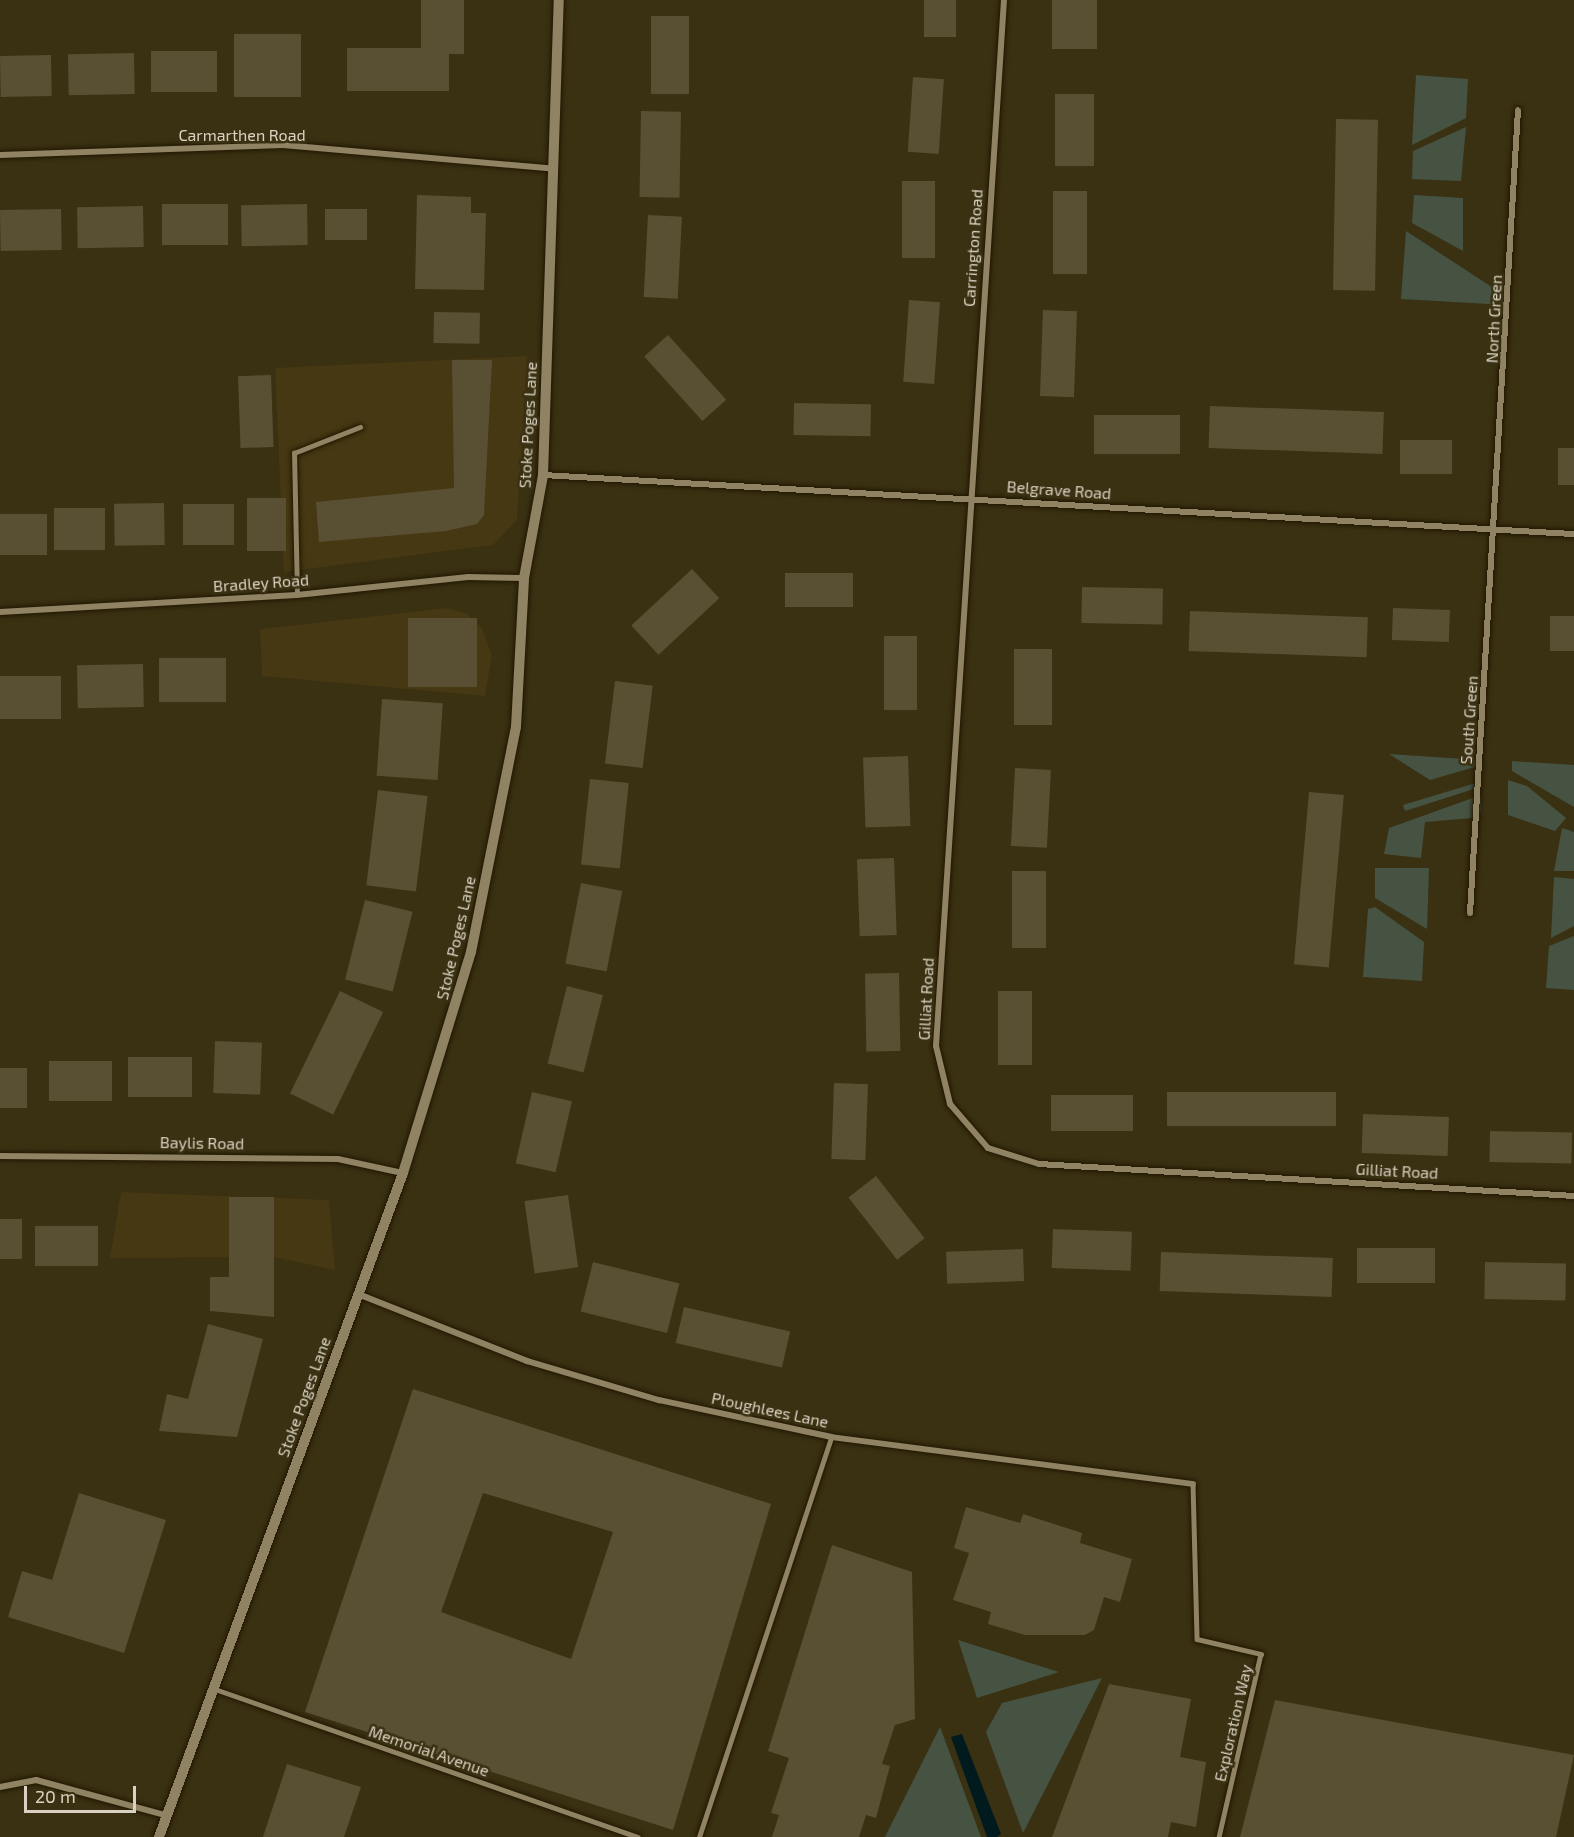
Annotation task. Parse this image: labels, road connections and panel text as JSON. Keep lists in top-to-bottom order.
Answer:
{
  "streets": {
    "street": [
      "Carmarthen Road",
      "Carrington Road",
      "North Green",
      "Stoke Poges Lane",
      "Belgrave Road",
      "Bradley Road",
      "South Green",
      "Gilliat Road",
      "Baylis Road",
      "Ploughlees Lane"
    ],
    "lane": ["Exploration Way", "Memorial Avenue"]
  },
  "crossings": [
    ["Carmarthen Road", "Stoke Poges Lane"],
    ["Carrington Road", "Belgrave Road"],
    ["Carrington Road", "Gilliat Road"],
    ["North Green", "Belgrave Road"],
    ["North Green", "South Green"],
    ["Stoke Poges Lane", "Belgrave Road"],
    ["Stoke Poges Lane", "Bradley Road"],
    ["Stoke Poges Lane", "Baylis Road"],
    ["Stoke Poges Lane", "Ploughlees Lane"],
    ["Stoke Poges Lane", "Memorial Avenue"],
    ["Belgrave Road", "South Green"],
    ["Belgrave Road", "Gilliat Road"],
    ["Ploughlees Lane", "Exploration Way"]
  ],
  "scale_bar": "20 m"
}
